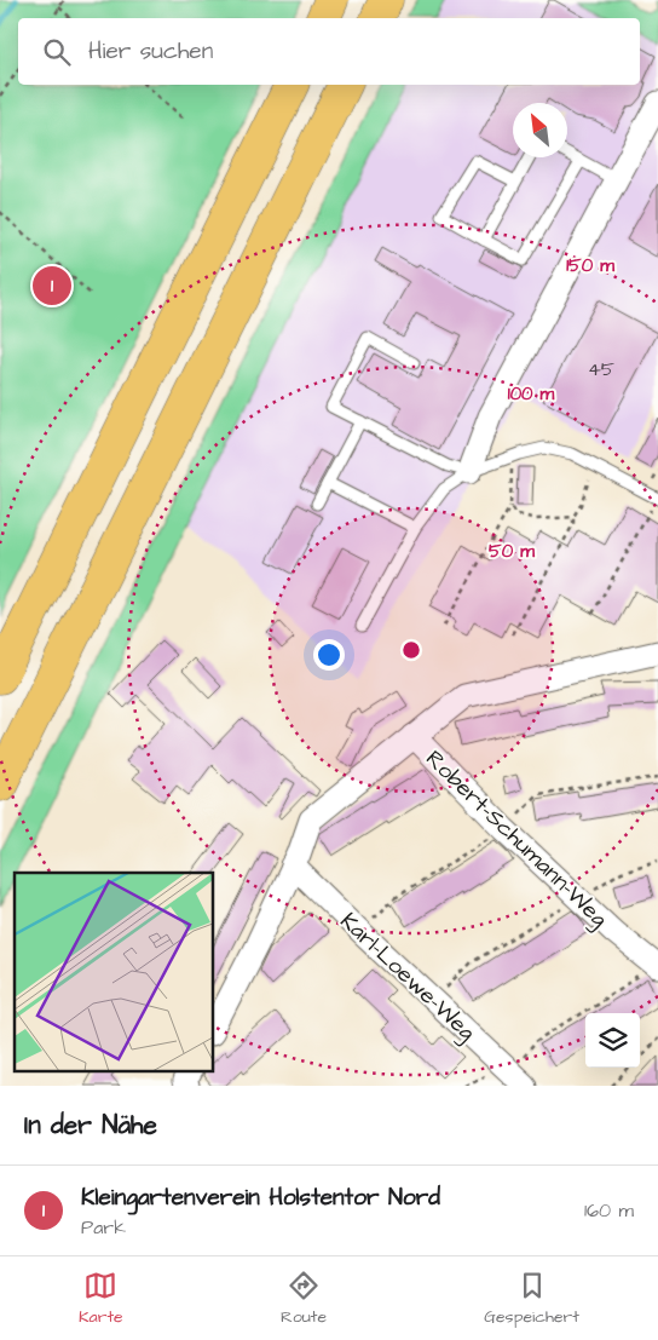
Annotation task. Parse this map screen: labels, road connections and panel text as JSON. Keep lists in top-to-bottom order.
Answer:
{
  "streets": {
    "street": ["Robert-Schumann-Weg", "Karl-Loewe-Weg"]
  },
  "house_numbers": ["45"],
  "north": "top left",
  "page": {
    "search": "Hier suchen",
    "pins": "1",
    "heading": "In der Nähe",
    "list": [
      {
        "mark": "1",
        "name": "Kleingartenverein Holstentor Nord",
        "note": "Park",
        "value": "160 m"
      }
    ],
    "nav": ["Karte", "Route", "Gespeichert"]
  },
  "rings": ["150 m", "100 m", "50 m"]
}
